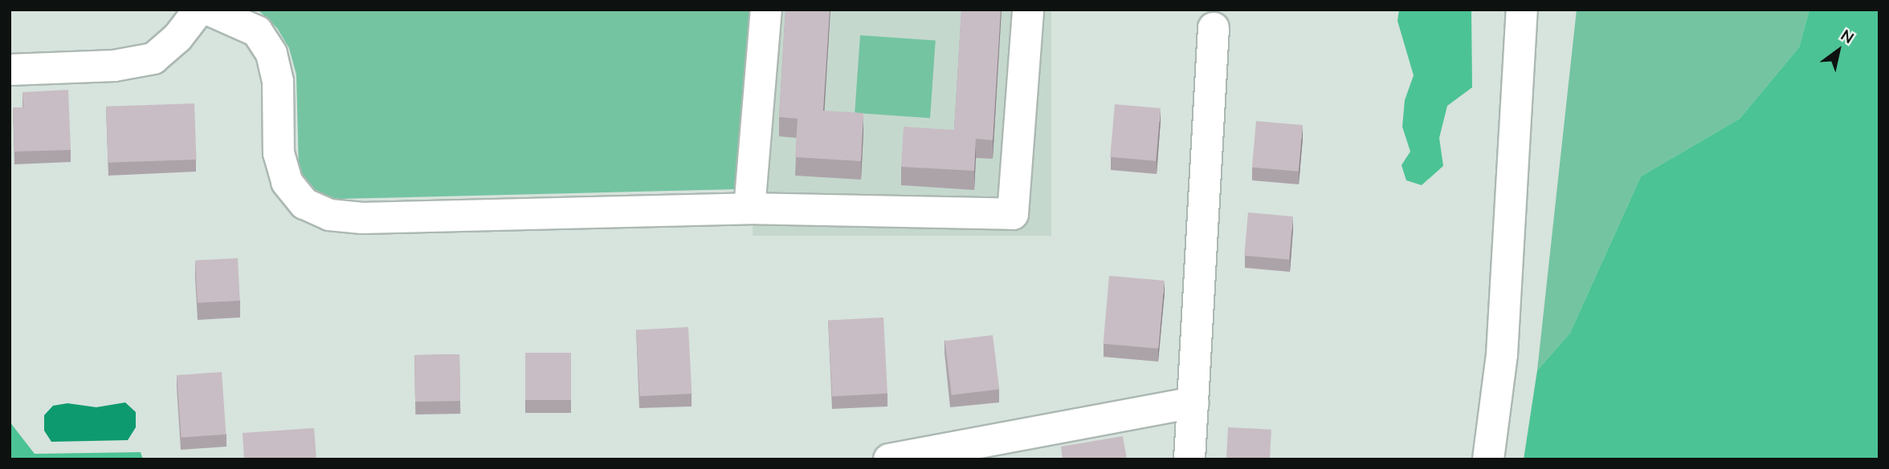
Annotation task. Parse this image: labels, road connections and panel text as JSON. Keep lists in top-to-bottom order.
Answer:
{
  "north": "top right"
}
